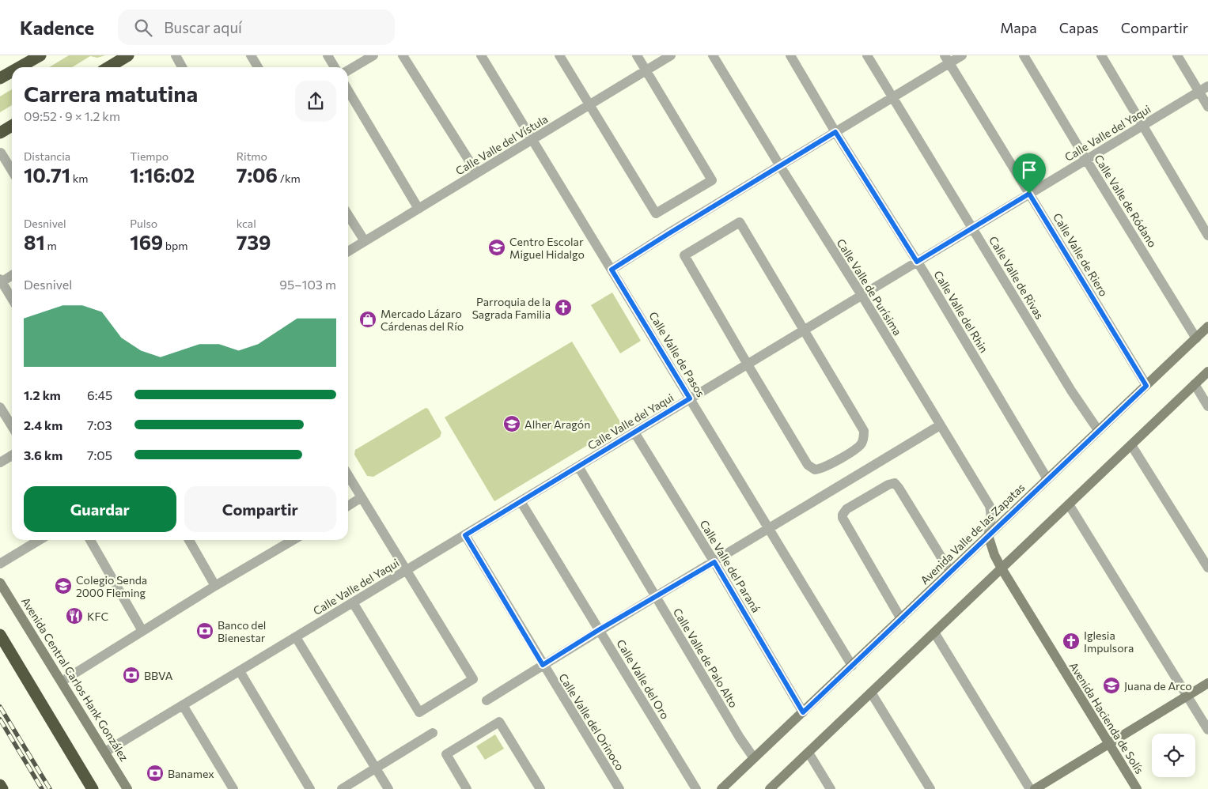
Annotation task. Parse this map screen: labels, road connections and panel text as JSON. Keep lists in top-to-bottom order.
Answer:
{
  "streets": {
    "main road": ["Avenida Valle de las Zapatas", "Avenida Central Carlos Hank González", "Avenida Hacienda de Solís"],
    "street": [
      "Calle Valle del Yaqui",
      "Calle Valle del Vístula",
      "Calle Valle de Ródano",
      "Calle Valle de Riero",
      "Calle Valle de Rivas",
      "Calle Valle de Purísima",
      "Calle Valle del Rhin",
      "Calle Valle de Pasos",
      "Calle Valle del Paraná",
      "Calle Valle de Palo Alto",
      "Calle Valle del Oro",
      "Calle Valle del Orinoco"
    ]
  },
  "crossings": [
    ["Calle Valle del Yaqui", "Calle Valle de Ródano"],
    ["Calle Valle del Yaqui", "Calle Valle de Riero"],
    ["Calle Valle del Yaqui", "Calle Valle de Rivas"],
    ["Calle Valle del Yaqui", "Calle Valle de Purísima"],
    ["Calle Valle del Yaqui", "Calle Valle del Rhin"],
    ["Calle Valle del Yaqui", "Calle Valle de Pasos"],
    ["Calle Valle del Yaqui", "Calle Valle del Paraná"],
    ["Calle Valle del Yaqui", "Calle Valle de Palo Alto"],
    ["Calle Valle del Yaqui", "Avenida Central Carlos Hank González"],
    ["Calle Valle del Yaqui", "Calle Valle del Oro"],
    ["Calle Valle del Yaqui", "Calle Valle del Orinoco"],
    ["Calle Valle del Vístula", "Calle Valle de Pasos"],
    ["Calle Valle de Ródano", "Avenida Valle de las Zapatas"],
    ["Calle Valle de Riero", "Avenida Valle de las Zapatas"],
    ["Calle Valle de Rivas", "Avenida Valle de las Zapatas"],
    ["Calle Valle de Purísima", "Avenida Valle de las Zapatas"],
    ["Calle Valle de Purísima", "Avenida Hacienda de Solís"],
    ["Calle Valle del Rhin", "Avenida Valle de las Zapatas"],
    ["Calle Valle de Pasos", "Avenida Valle de las Zapatas"],
    ["Avenida Valle de las Zapatas", "Calle Valle del Paraná"],
    ["Avenida Valle de las Zapatas", "Calle Valle de Palo Alto"],
    ["Avenida Valle de las Zapatas", "Avenida Hacienda de Solís"]
  ],
  "places": {
    "school or university": [
      "Centro Escolar Miguel Hidalgo",
      "Alher Aragón",
      "Colegio Senda 2000 Fleming",
      "Juana de Arco"
    ],
    "church": ["Parroquia de la Sagrada Familia", "Iglesia Impulsora"],
    "shop": ["Mercado Lázaro Cárdenas del Río"],
    "restaurant": ["KFC"],
    "bank": ["Banco del Bienestar", "BBVA", "Banamex"]
  },
  "page": {
    "header": "Kadence",
    "search": "Buscar aquí",
    "nav": ["Mapa", "Capas", "Compartir"],
    "heading": ["Carrera matutina", "09:52 · 9 × 1.2 km"],
    "stats": [
      ["Distancia", "10.71 km"],
      ["Tiempo", "1:16:02"],
      ["Ritmo", "7:06 /km"],
      ["Desnivel", "81 m"],
      ["Pulso", "169 bpm"],
      ["kcal", "739"]
    ],
    "chart": ["Desnivel", "95–103 m"],
    "list": [
      {
        "name": "1.2 km",
        "note": "6:45"
      },
      {
        "name": "2.4 km",
        "note": "7:03"
      },
      {
        "name": "3.6 km",
        "note": "7:05"
      }
    ],
    "buttons": ["Guardar", "Compartir"]
  }
}
